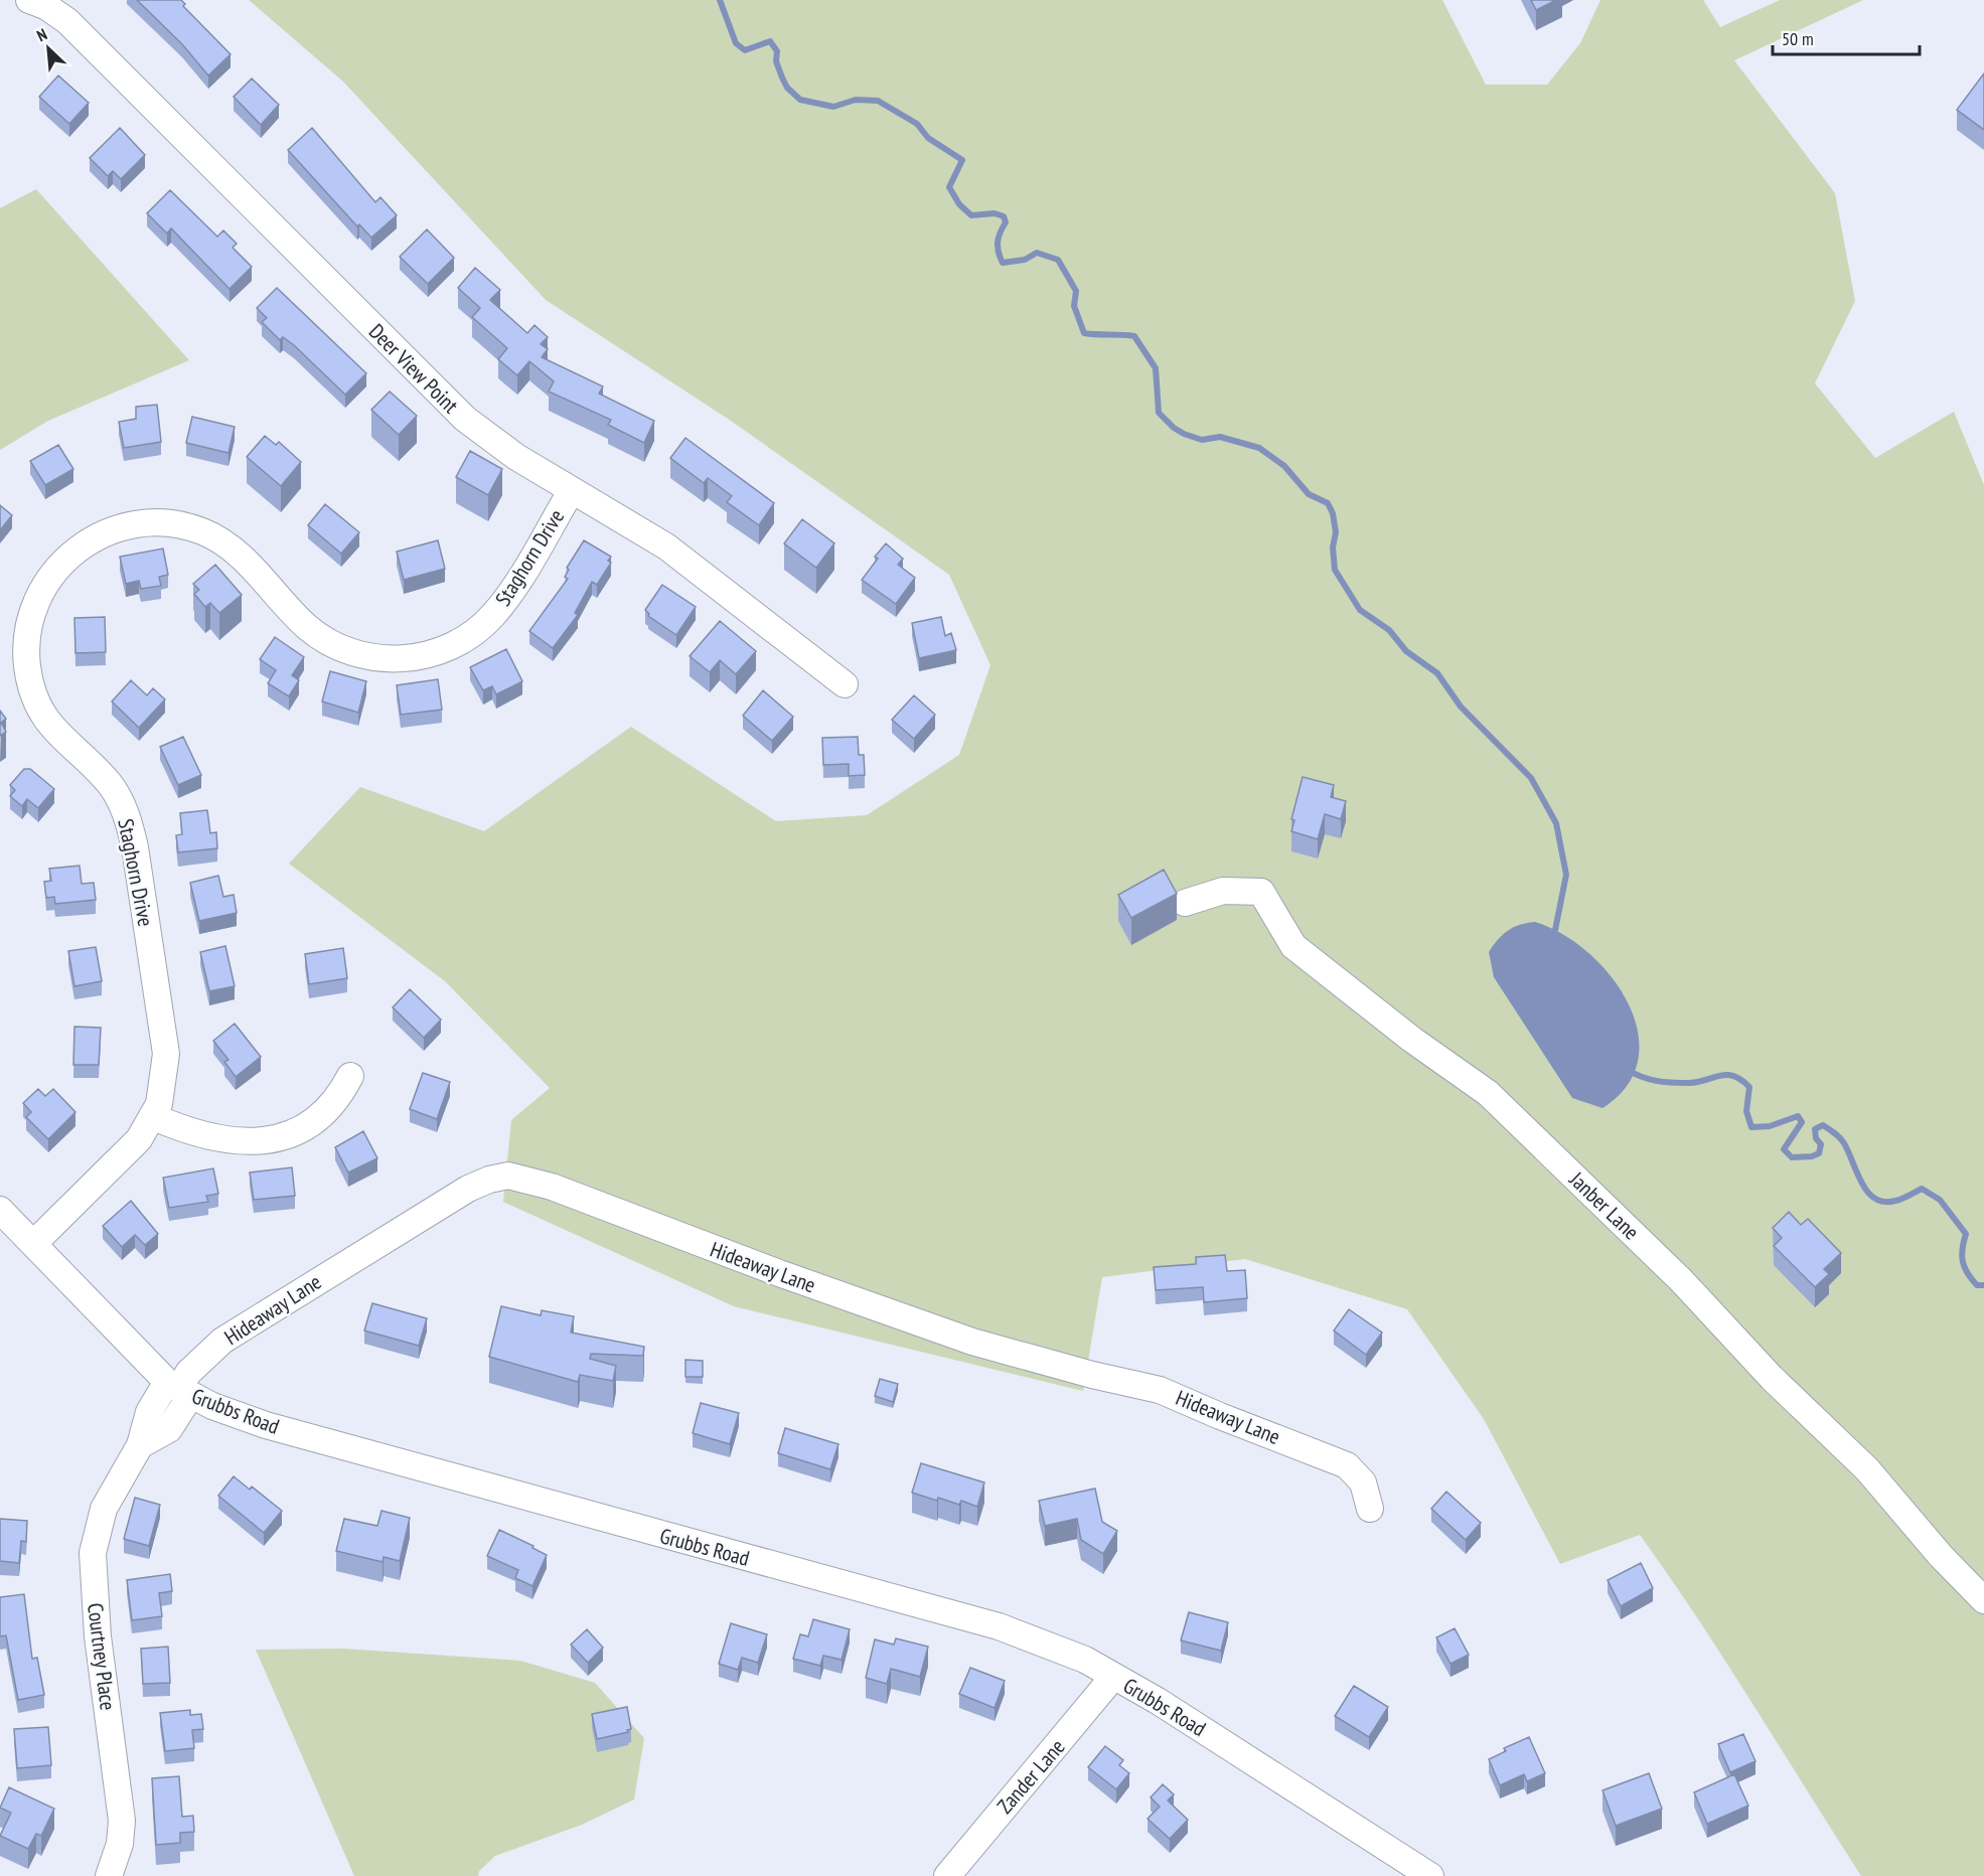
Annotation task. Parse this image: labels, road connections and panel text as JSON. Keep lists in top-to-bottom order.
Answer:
{
  "streets": {
    "street": [
      "Deer View Point",
      "Staghorn Drive",
      "Janber Lane",
      "Hideaway Lane",
      "Grubbs Road",
      "Courtney Place",
      "Zander Lane"
    ]
  },
  "crossings": [
    ["Deer View Point", "Staghorn Drive"],
    ["Staghorn Drive", "Grubbs Road"],
    ["Hideaway Lane", "Grubbs Road"],
    ["Hideaway Lane", "Courtney Place"],
    ["Grubbs Road", "Courtney Place"],
    ["Grubbs Road", "Zander Lane"]
  ],
  "scale_bar": "50 m",
  "north": "top left"
}
